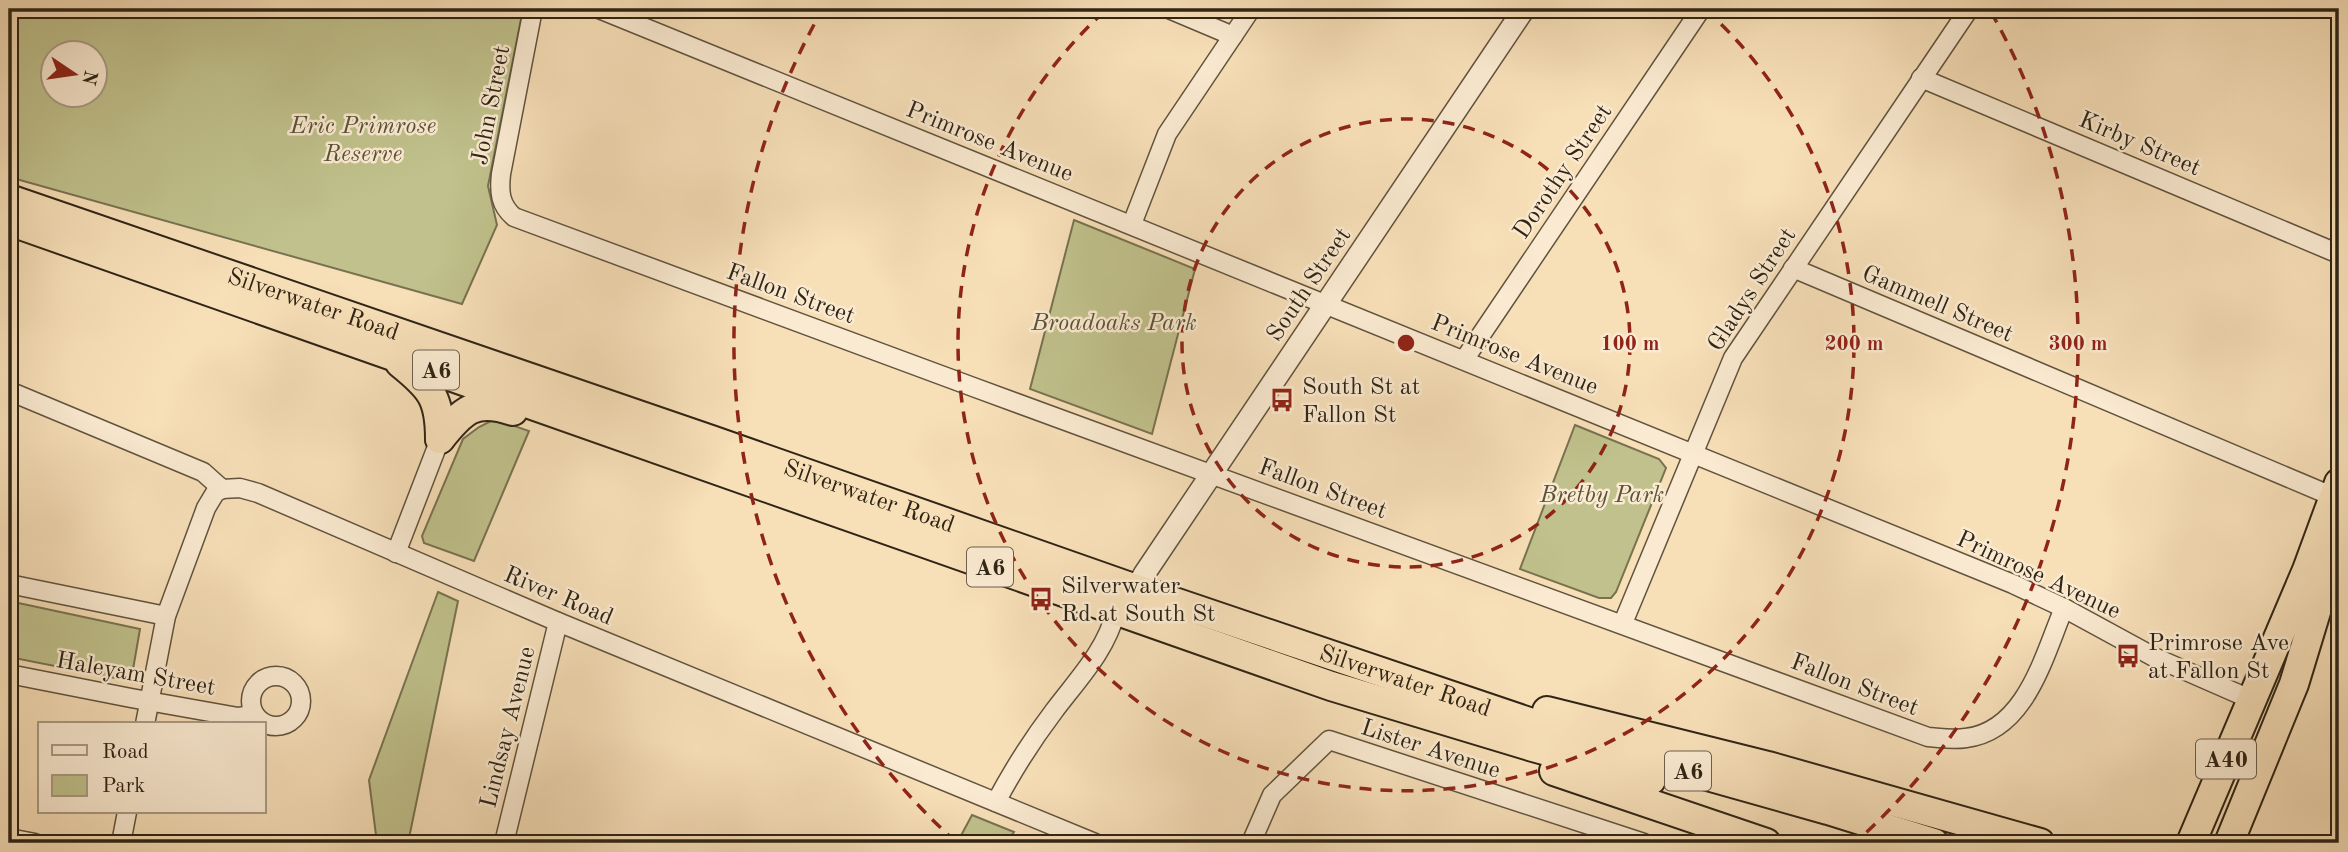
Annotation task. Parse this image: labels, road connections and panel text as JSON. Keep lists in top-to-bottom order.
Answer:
{
  "streets": {
    "highway": ["Silverwater Road", "A6", "A40"],
    "street": [
      "John Street",
      "Primrose Avenue",
      "Kirby Street",
      "Dorothy Street",
      "South Street",
      "Gladys Street",
      "Fallon Street",
      "Gammell Street",
      "River Road",
      "Haleyam Street",
      "Lindsay Avenue",
      "Lister Avenue"
    ]
  },
  "crossings": [
    ["John Street", "Fallon Street"],
    ["Primrose Avenue", "Dorothy Street"],
    ["Primrose Avenue", "South Street"],
    ["Primrose Avenue", "Gladys Street"],
    ["Primrose Avenue", "Fallon Street"],
    ["Primrose Avenue", "A40"],
    ["Kirby Street", "Gladys Street"],
    ["South Street", "Fallon Street"],
    ["South Street", "Silverwater Road"],
    ["Gladys Street", "Fallon Street"],
    ["Gladys Street", "Gammell Street"],
    ["Gammell Street", "A40"],
    ["River Road", "Lindsay Avenue"]
  ],
  "parks": ["Eric Primrose Reserve", "Broadoaks Park", "Bretby Park"],
  "places": {
    "bus stop": ["South St at Fallon St", "Silverwater Rd at South St", "Primrose Ave at Fallon St"]
  },
  "legend": ["Road", "Park"],
  "north": "right",
  "rings": ["100 m", "200 m", "300 m"]
}
